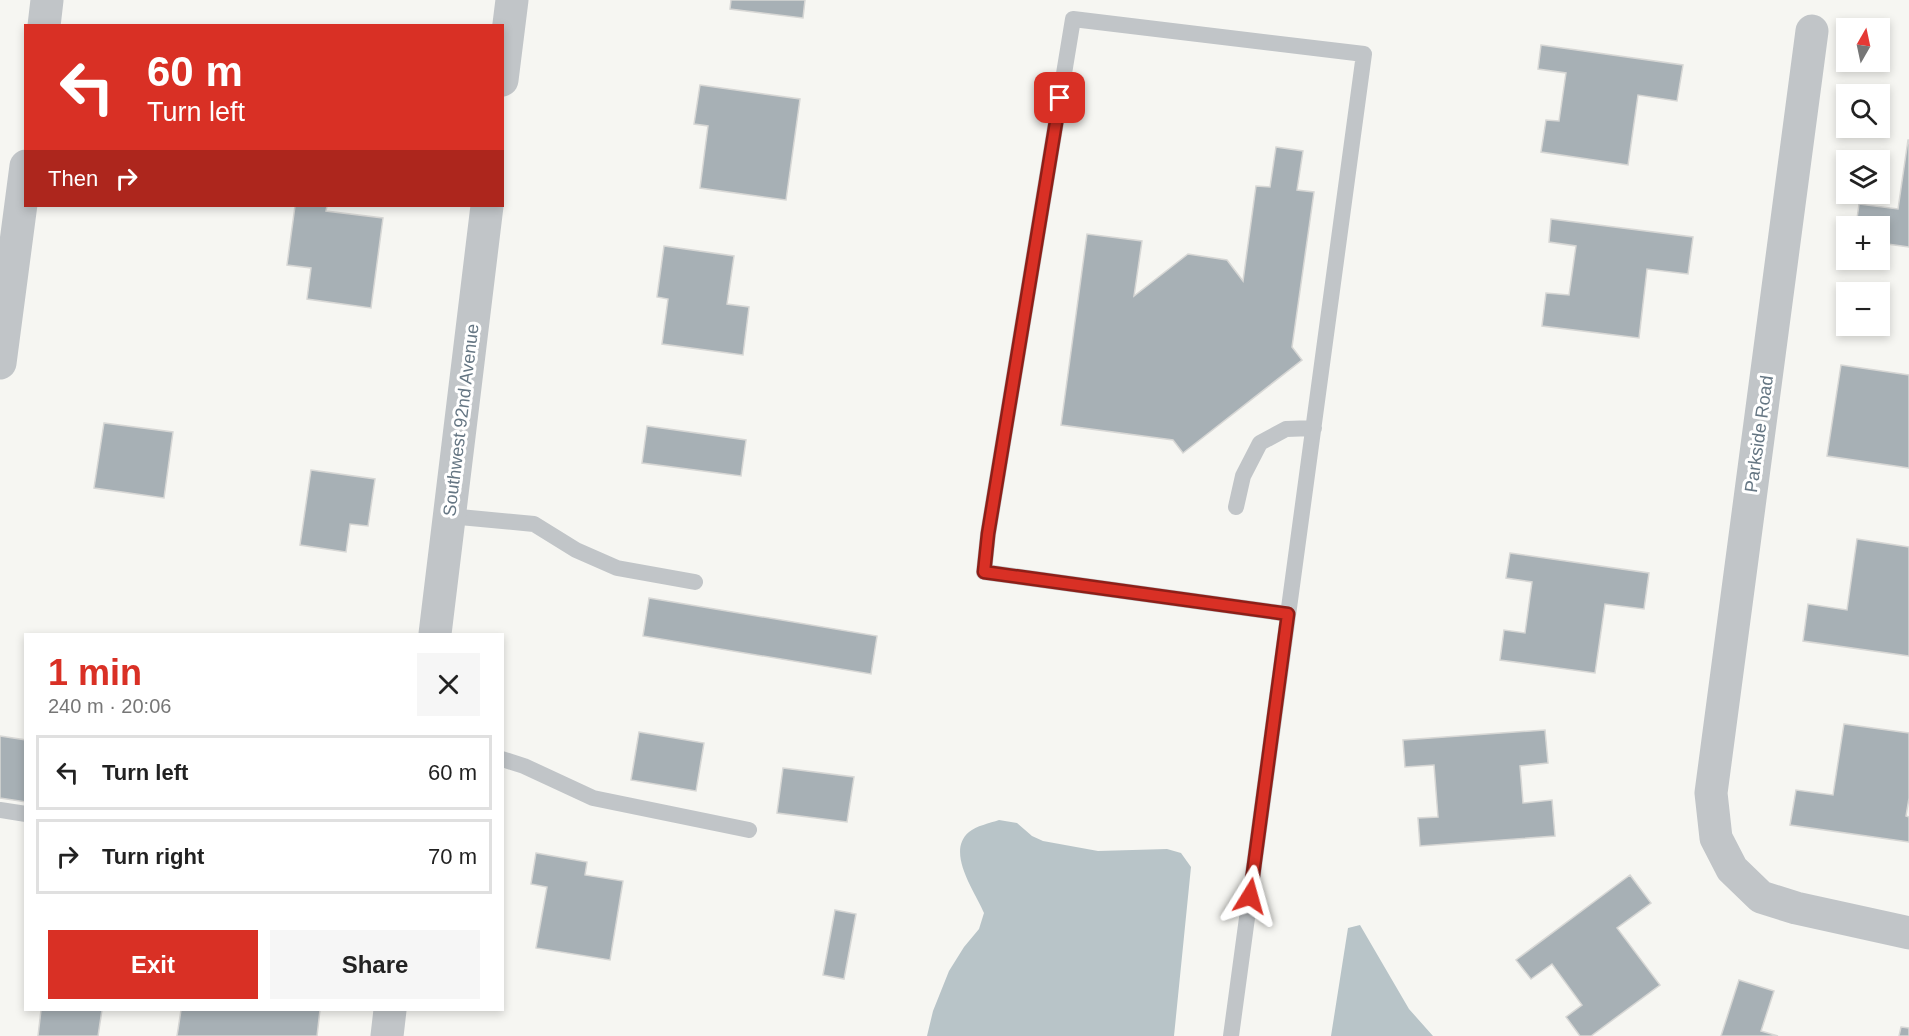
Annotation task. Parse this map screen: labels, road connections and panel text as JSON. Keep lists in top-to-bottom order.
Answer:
{
  "streets": {
    "street": ["Southwest 92nd Avenue", "Parkside Road"]
  },
  "north": "top",
  "page": {
    "map_buttons": ["+", "−"],
    "turn": ["60 m", "Turn left"],
    "then": "Then",
    "heading": ["1 min", "240 m · 20:06"],
    "list": [
      {
        "name": "Turn left",
        "value": "60 m"
      },
      {
        "name": "Turn right",
        "value": "70 m"
      }
    ],
    "buttons": ["Exit", "Share"]
  }
}
